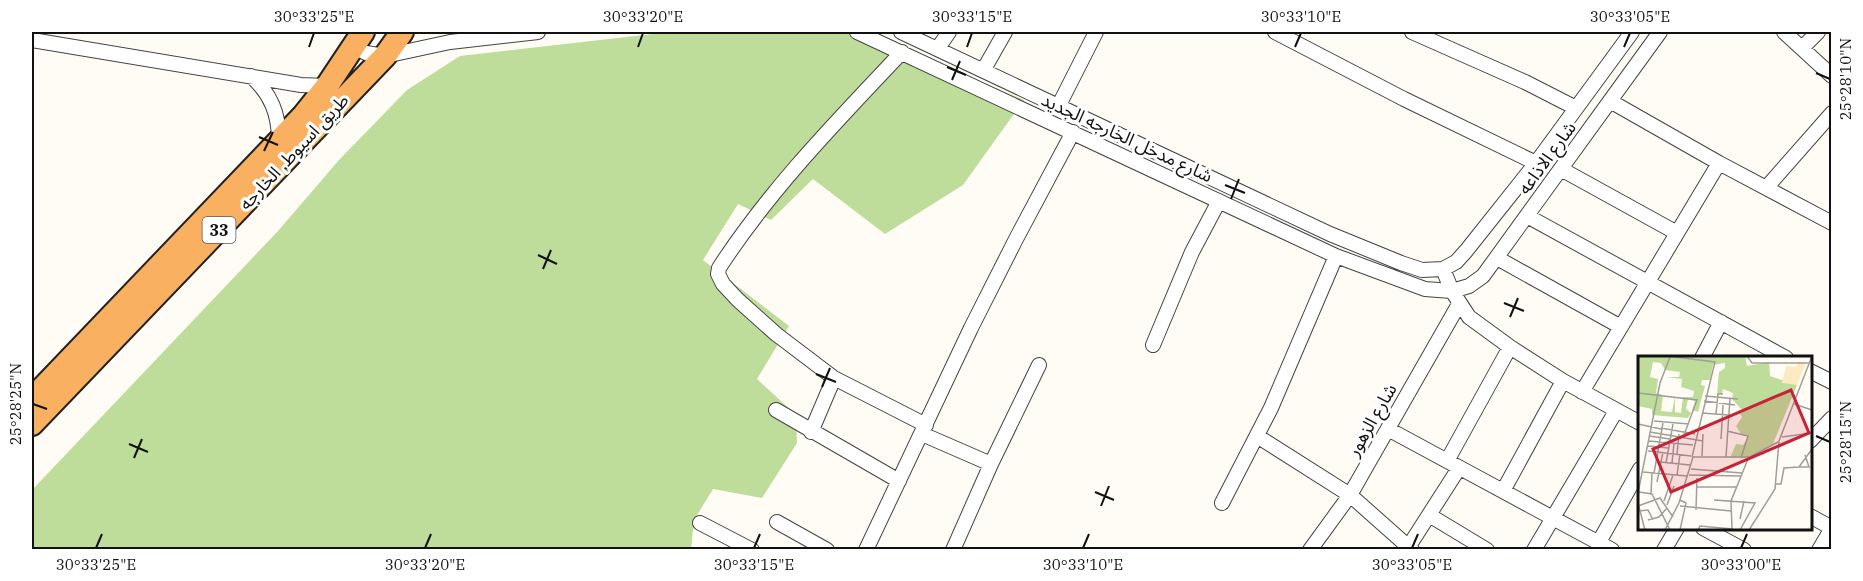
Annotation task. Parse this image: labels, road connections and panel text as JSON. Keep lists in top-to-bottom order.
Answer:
{
  "streets": {
    "highway": ["طريق اسيوط, الخارجه", "33"],
    "street": ["شارع مدخل الخارجه الجديد", "شارع الاذاعه", "شارع الزهور"]
  },
  "crossings": [
    ["شارع مدخل الخارجه الجديد", "شارع الاذاعه"]
  ],
  "coordinates": [
    "30°33'25\"E",
    "30°33'20\"E",
    "30°33'15\"E",
    "30°33'10\"E",
    "30°33'05\"E",
    "25°28'10\"N",
    "25°28'25\"N",
    "25°28'15\"N",
    "30°33'00\"E"
  ]
}
